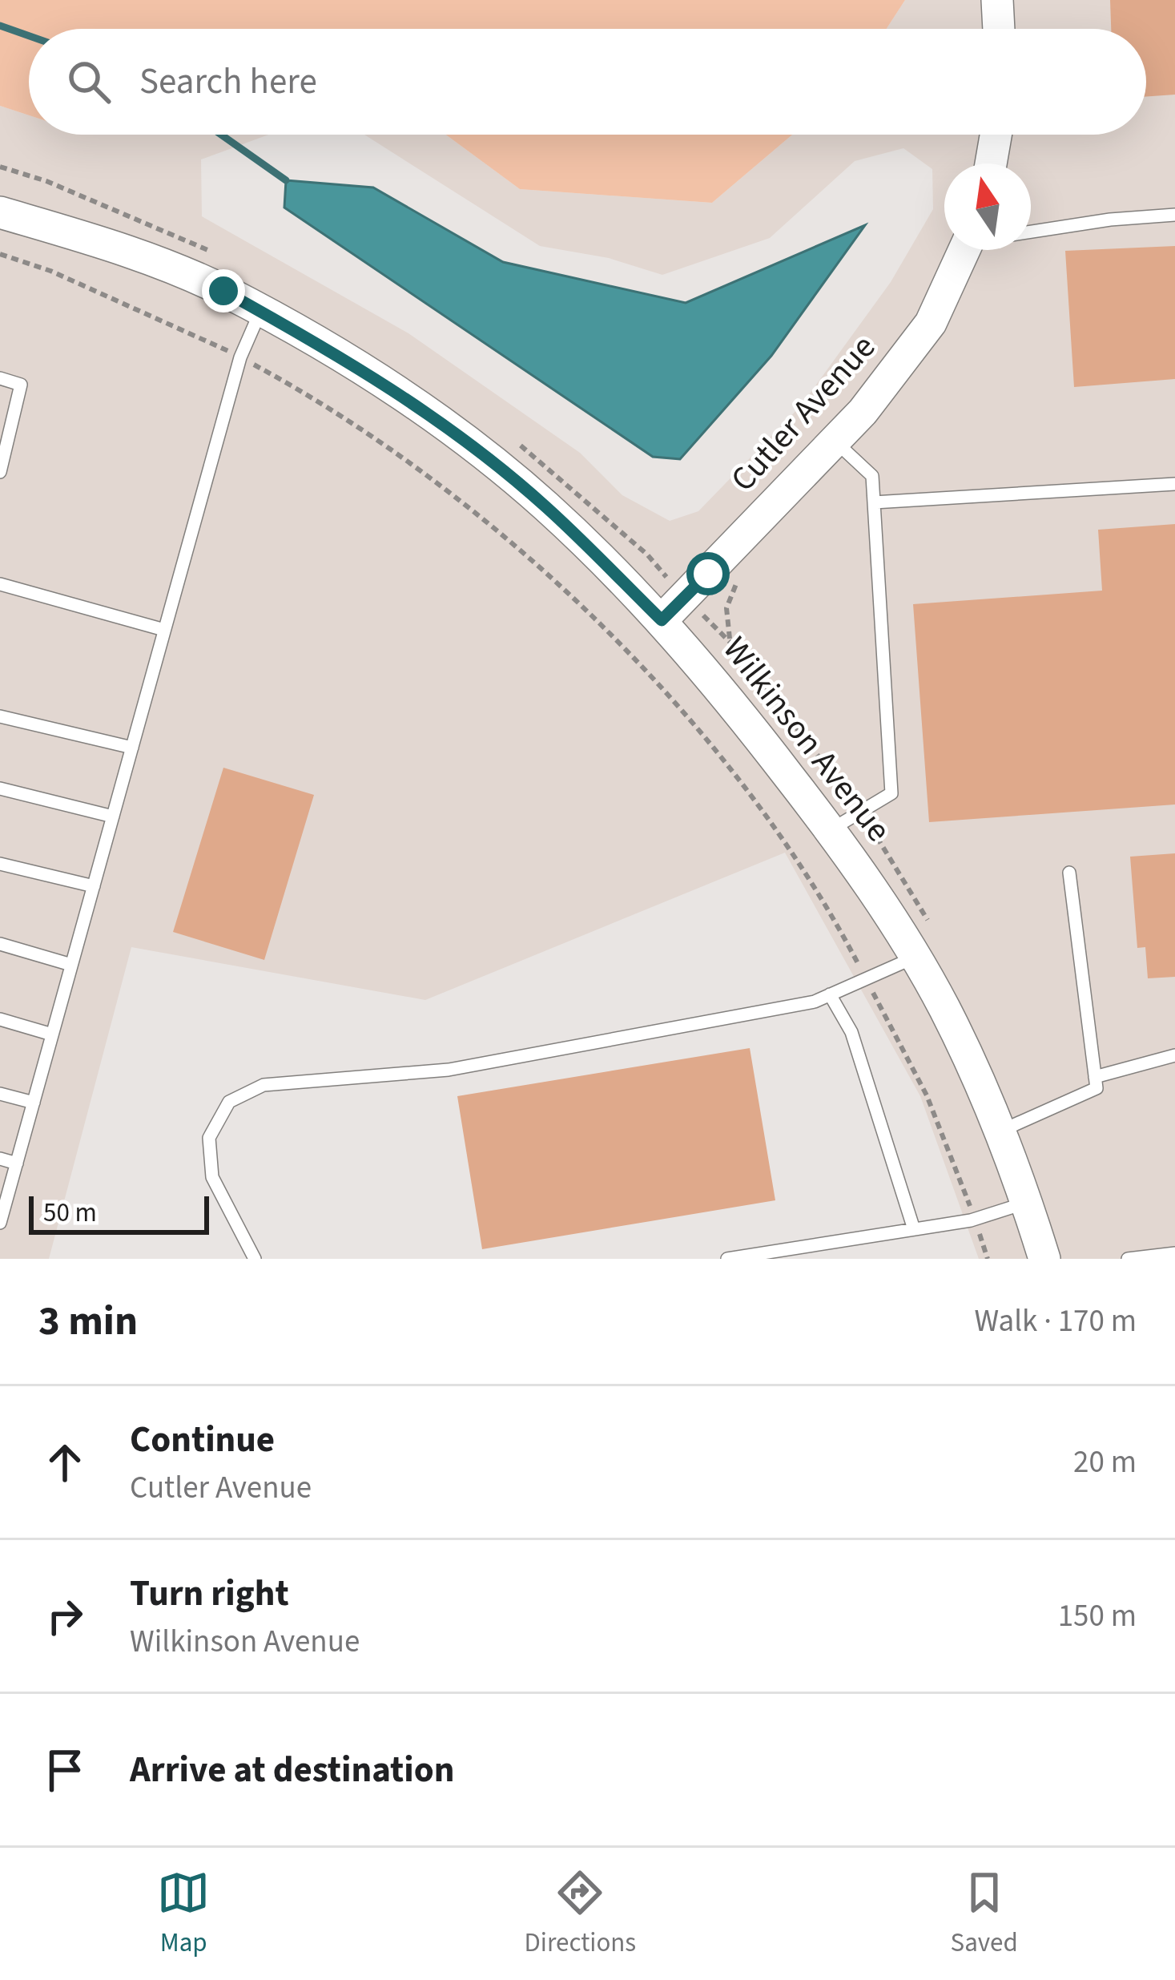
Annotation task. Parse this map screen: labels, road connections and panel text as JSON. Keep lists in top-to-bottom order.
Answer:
{
  "streets": {
    "street": ["Cutler Avenue", "Wilkinson Avenue"]
  },
  "crossings": [
    ["Cutler Avenue", "Wilkinson Avenue"]
  ],
  "scale_bar": "50 m",
  "north": "top",
  "page": {
    "search": "Search here",
    "scale": "50 m",
    "heading": ["3 min", "Walk · 170 m"],
    "list": [
      ["Continue", "Cutler Avenue", "20 m"],
      ["Turn right", "Wilkinson Avenue", "150 m"],
      "Arrive at destination"
    ],
    "nav": ["Map", "Directions", "Saved"]
  }
}
